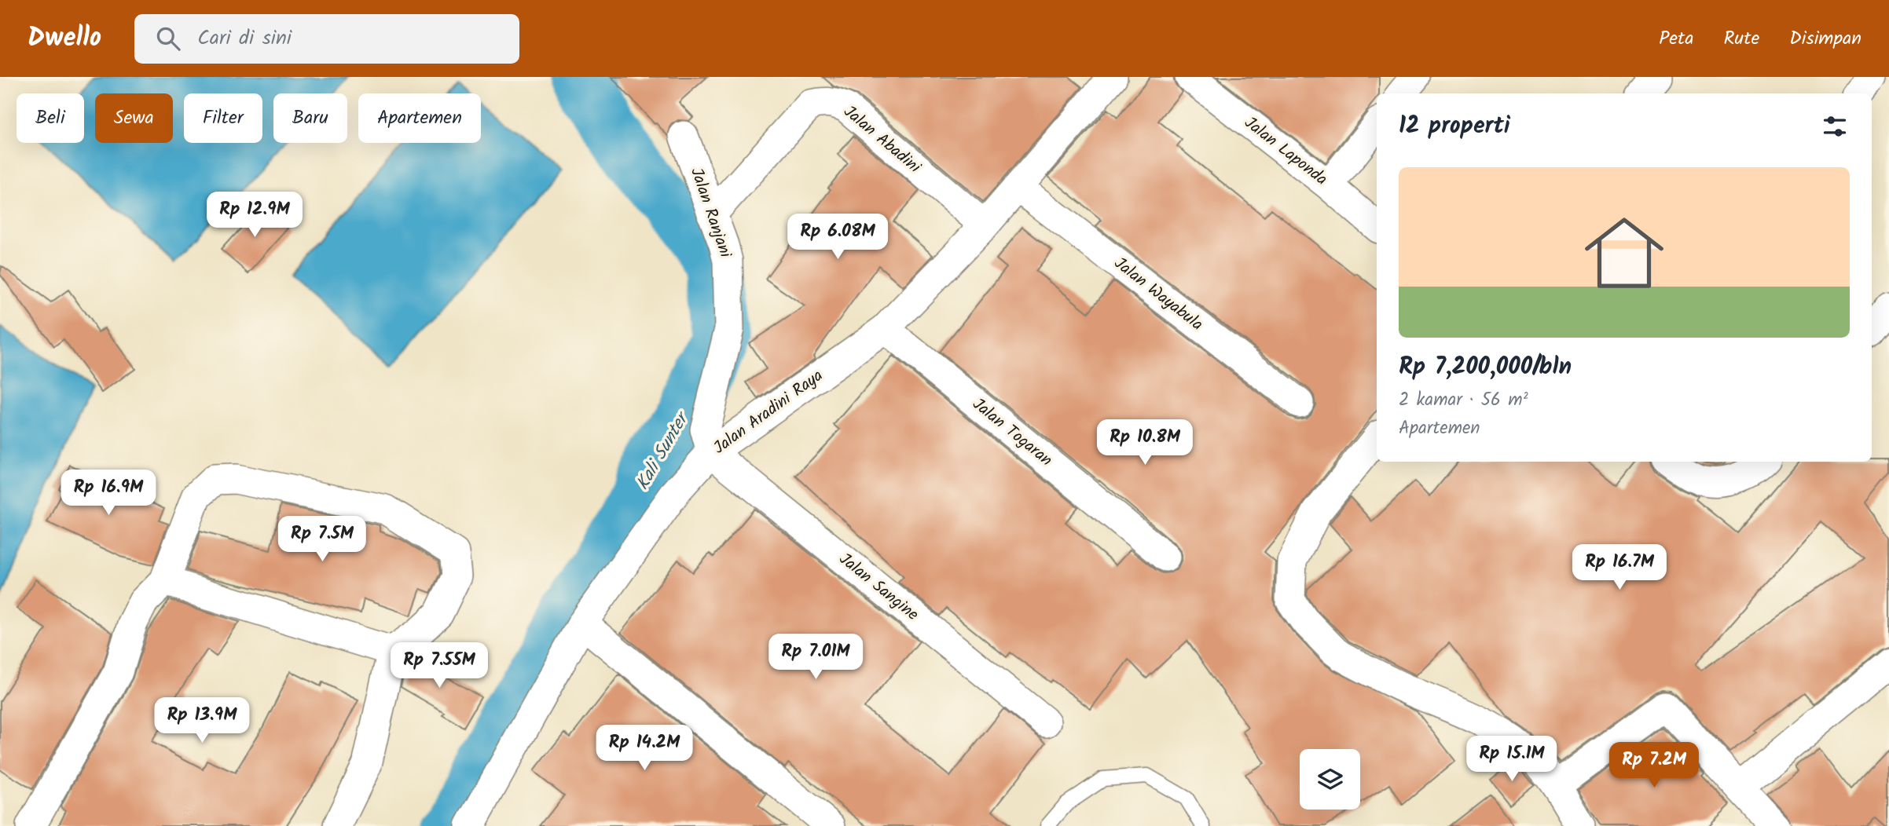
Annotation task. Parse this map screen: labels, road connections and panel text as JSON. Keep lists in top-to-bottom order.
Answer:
{
  "streets": {
    "street": [
      "Jalan Abadini",
      "Jalan Laponda",
      "Jalan Ranjani",
      "Jalan Wayabula",
      "Jalan Aradini Raya",
      "Jalan Togaran",
      "Jalan Sangine"
    ]
  },
  "crossings": [
    ["Jalan Abadini", "Jalan Ranjani"],
    ["Jalan Abadini", "Jalan Aradini Raya"],
    ["Jalan Ranjani", "Jalan Aradini Raya"],
    ["Jalan Ranjani", "Jalan Sangine"],
    ["Jalan Wayabula", "Jalan Aradini Raya"],
    ["Jalan Aradini Raya", "Jalan Togaran"],
    ["Jalan Aradini Raya", "Jalan Sangine"]
  ],
  "water": ["Kali Sunter"],
  "page": {
    "header": "Dwello",
    "search": "Cari di sini",
    "nav": ["Peta", "Rute", "Disimpan"],
    "chip": [
      "Beli",
      "Sewa",
      "Filter",
      "Baru",
      "Apartemen"
    ],
    "heading": "12 properti",
    "list": [
      {
        "name": "Rp 7,200,000/bln",
        "note": "2 kamar · 56 m² · Apartemen"
      }
    ],
    "price": [
      "Rp 12.9M",
      "Rp 6.08M",
      "Rp 10.8M",
      "Rp 16.9M",
      "Rp 7.5M",
      "Rp 16.7M",
      "Rp 7.01M",
      "Rp 7.55M",
      "Rp 13.9M",
      "Rp 14.2M",
      "Rp 15.1M",
      "Rp 7.2M"
    ]
  }
}
